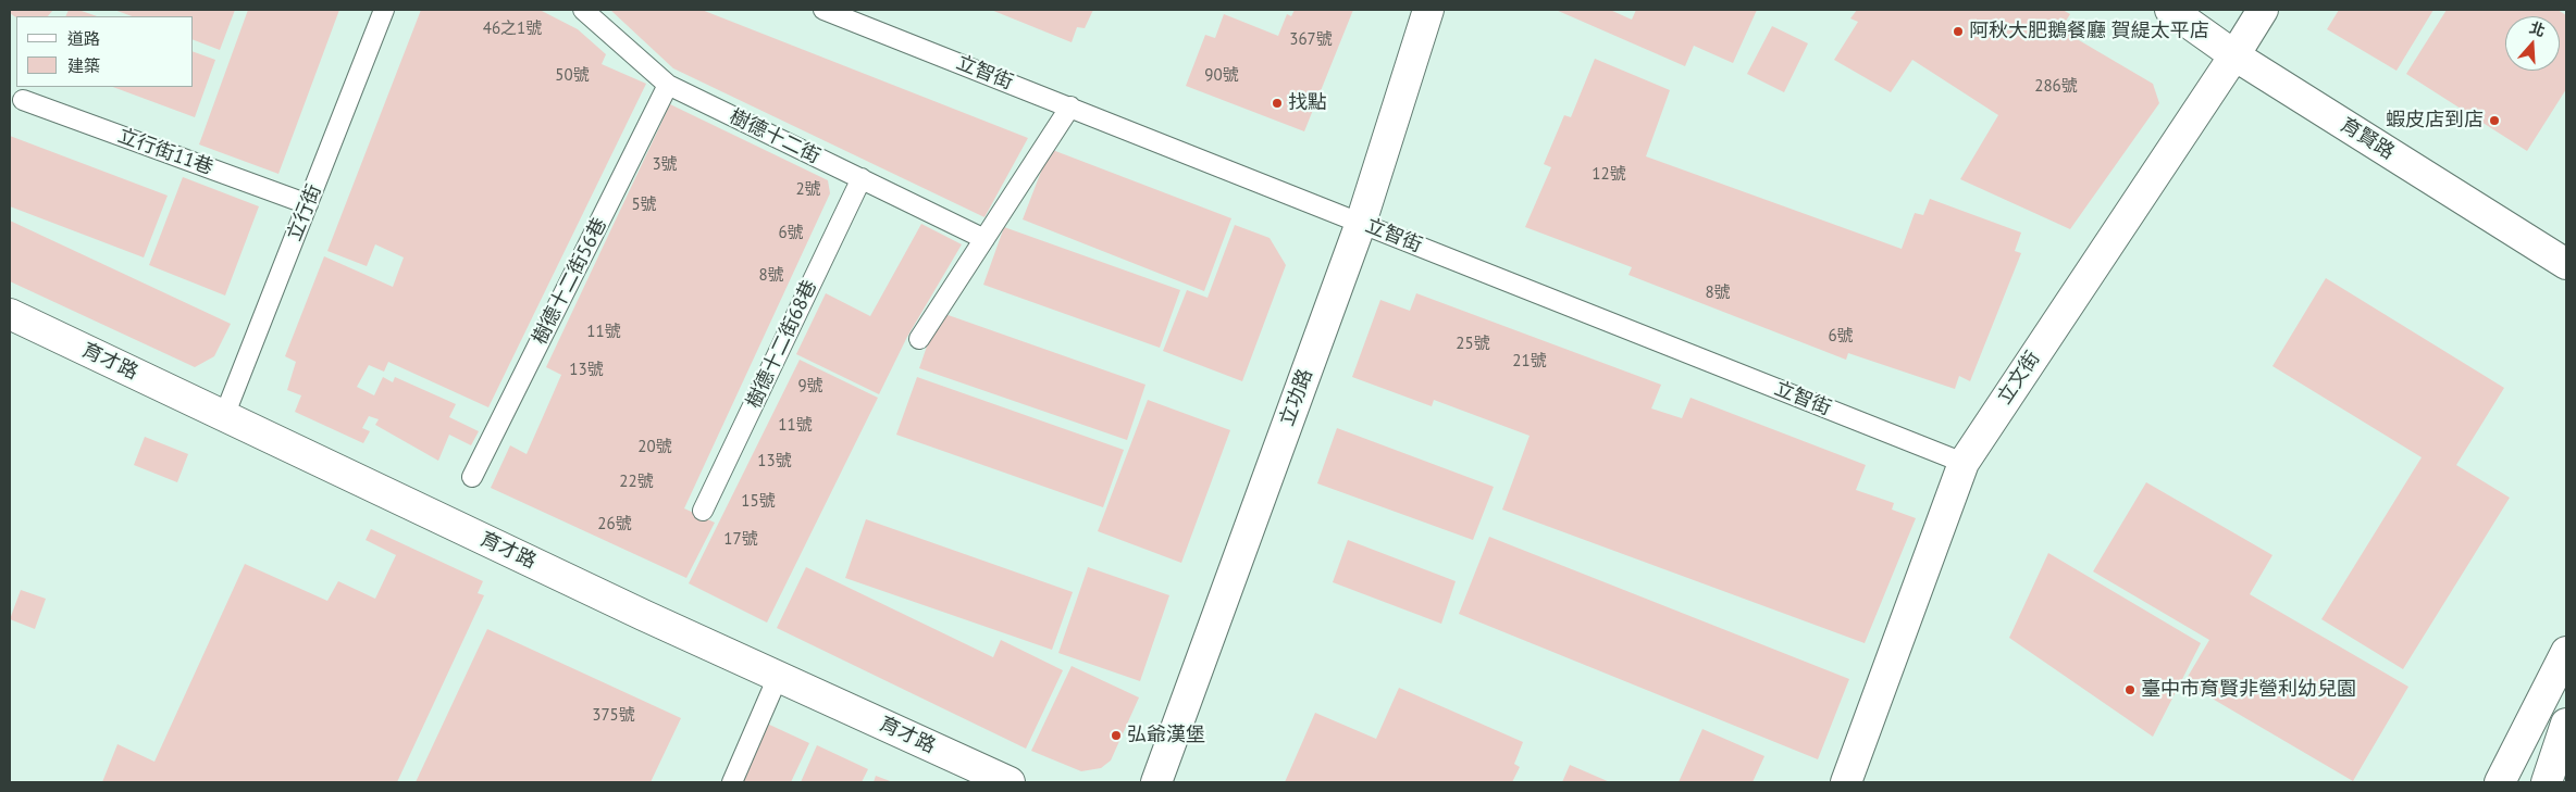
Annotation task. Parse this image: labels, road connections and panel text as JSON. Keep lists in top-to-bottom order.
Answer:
{
  "streets": {
    "main road": [
      "育賢路",
      "育才路",
      "立文街",
      "立功路"
    ],
    "lane": [
      "立智街",
      "樹德十二街",
      "立行街11巷",
      "立行街",
      "樹德十二街56巷",
      "樹德十二街68巷"
    ]
  },
  "crossings": [
    ["立智街", "立文街"],
    ["立智街", "立功路"],
    ["樹德十二街", "樹德十二街56巷"],
    ["樹德十二街", "樹德十二街68巷"],
    ["育賢路", "立文街"],
    ["立行街11巷", "立行街"],
    ["立行街", "育才路"]
  ],
  "places": [
    "阿秋大肥鵝餐廳 賀緹太平店",
    "找點",
    "蝦皮店到店",
    "臺中市育賢非營利幼兒園",
    "弘爺漢堡"
  ],
  "house_numbers": [
    "46之1號",
    "367號",
    "50號",
    "90號",
    "286號",
    "3號",
    "12號",
    "2號",
    "5號",
    "6號",
    "8號",
    "8號",
    "11號",
    "6號",
    "25號",
    "21號",
    "13號",
    "9號",
    "11號",
    "20號",
    "13號",
    "22號",
    "15號",
    "26號",
    "17號",
    "375號"
  ],
  "legend": ["道路", "建築"],
  "north": "top"
}
